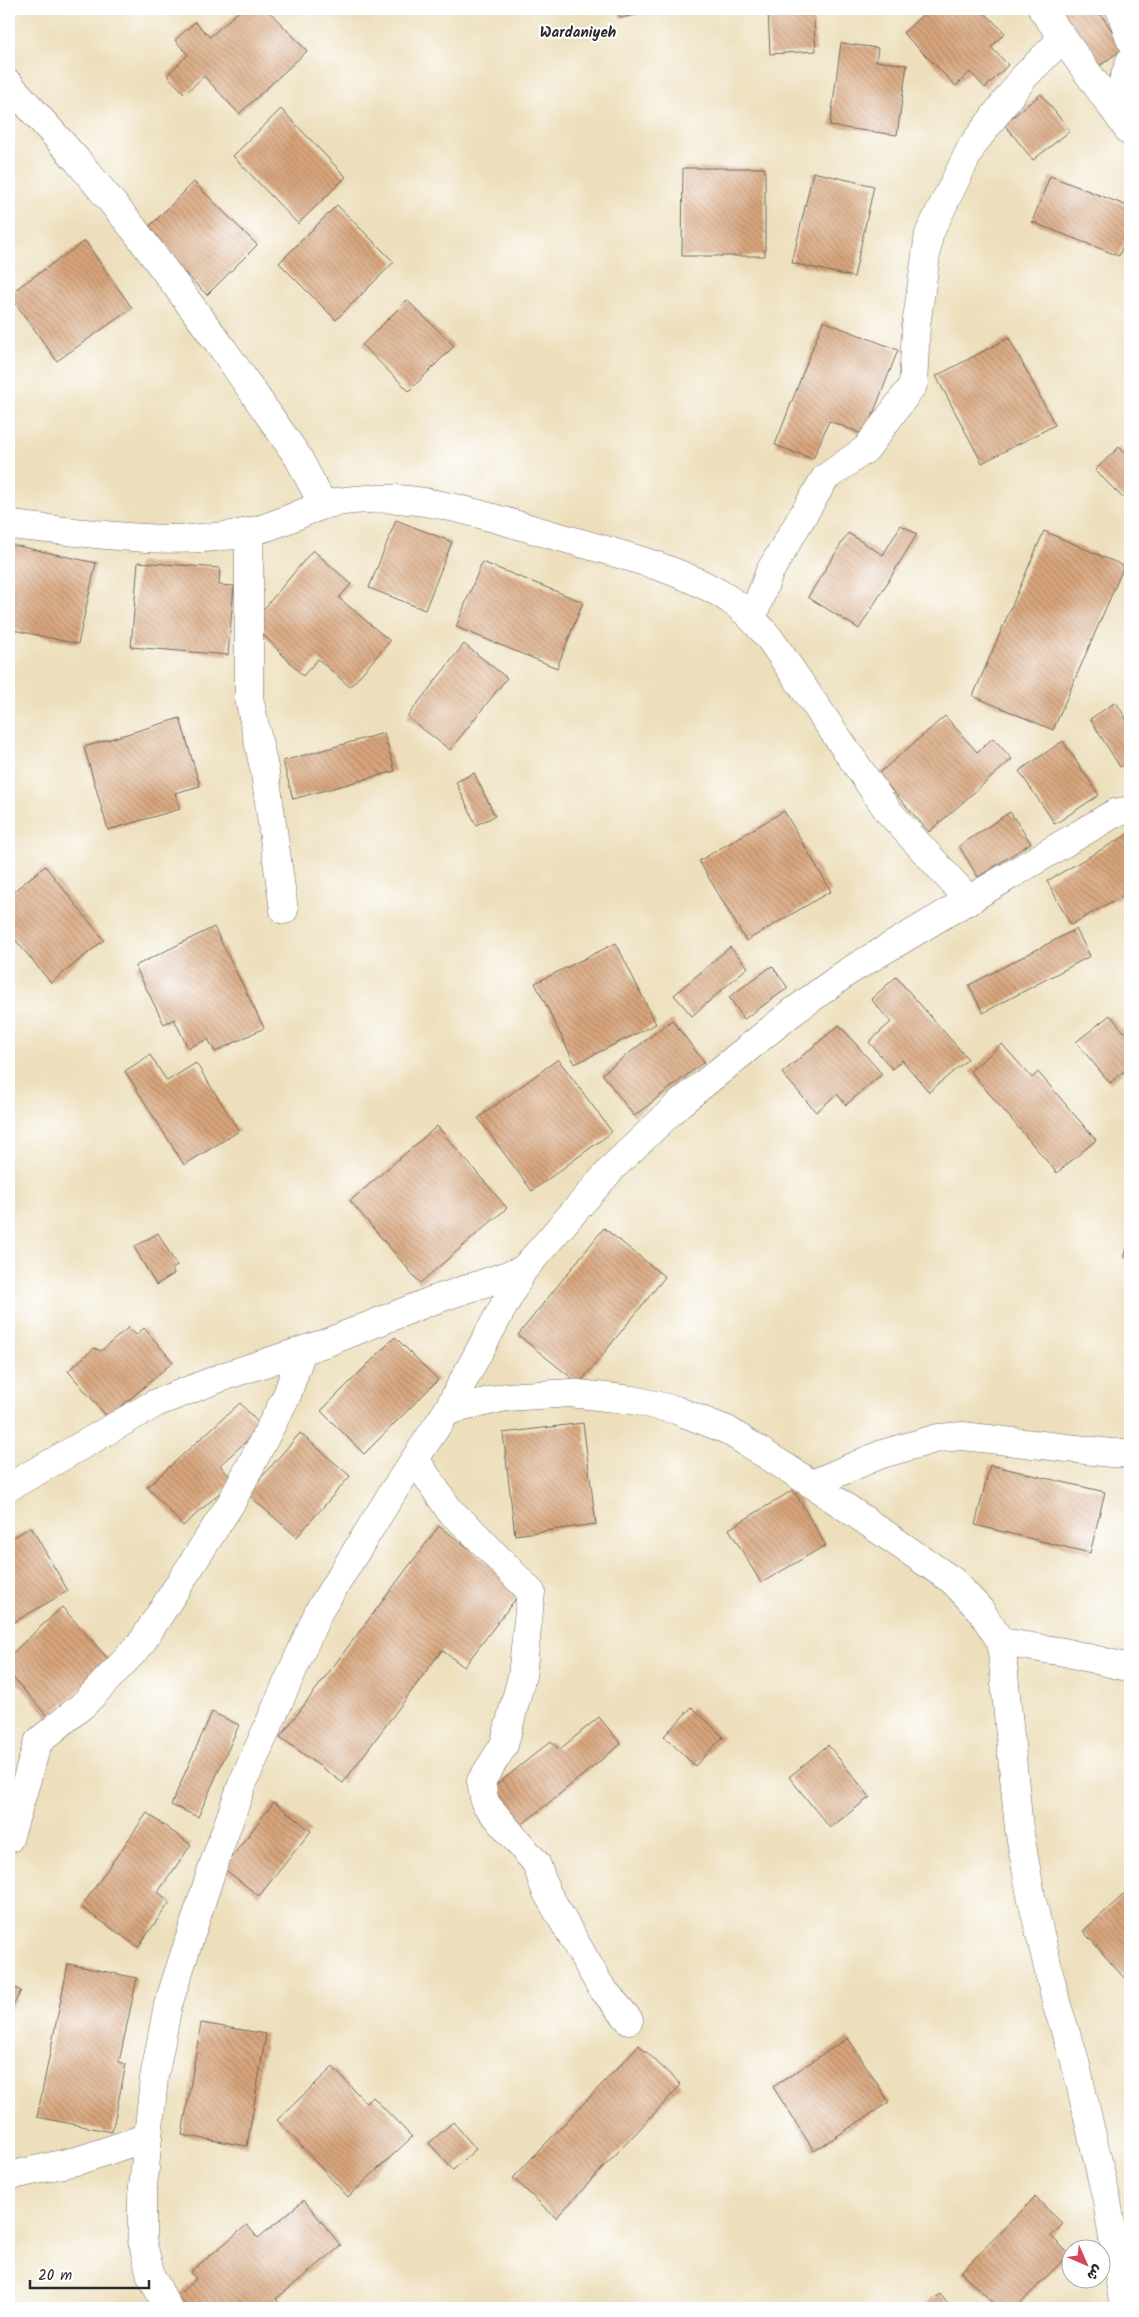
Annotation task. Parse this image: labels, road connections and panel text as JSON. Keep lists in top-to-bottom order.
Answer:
{
  "districts": ["Wardaniyeh"],
  "scale_bar": "20 m",
  "north": "bottom right"
}
